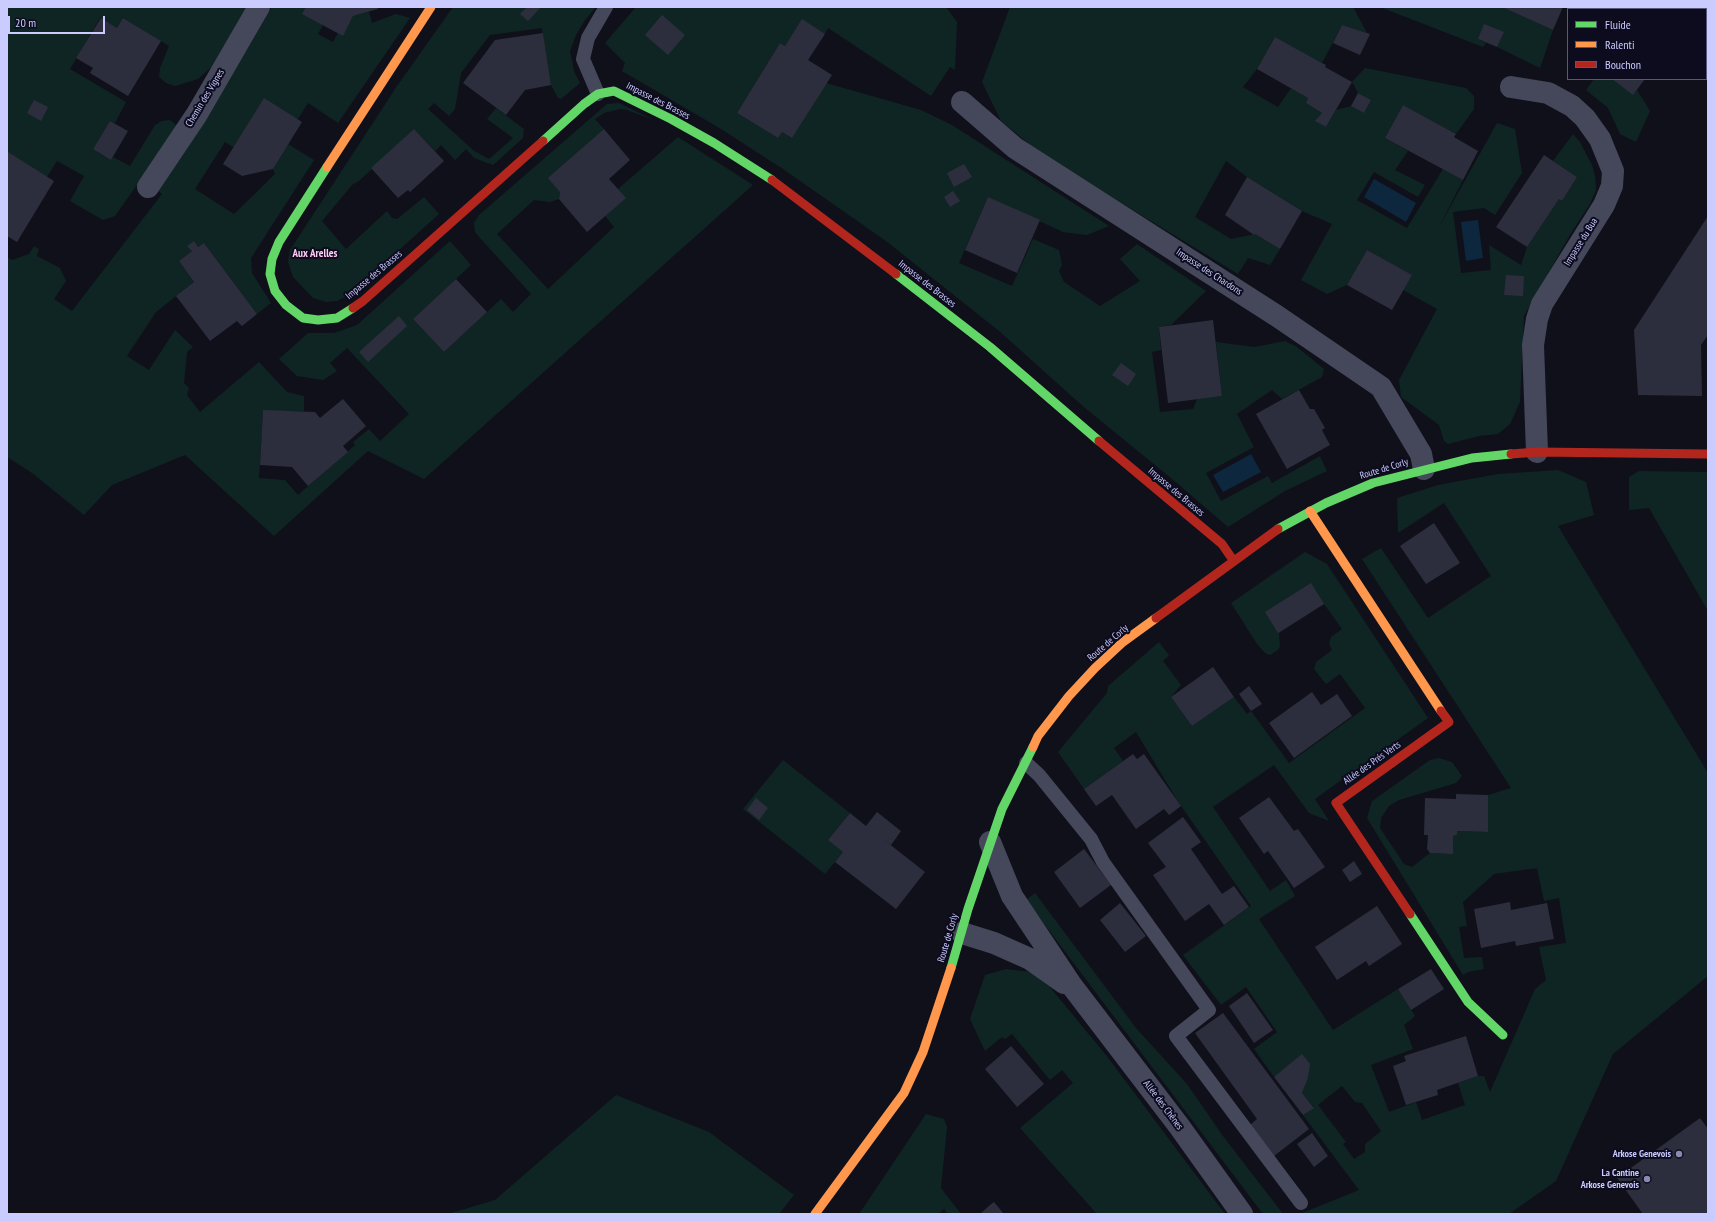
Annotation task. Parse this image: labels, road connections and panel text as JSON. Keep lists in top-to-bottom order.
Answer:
{
  "streets": {
    "street": [
      "Chemin des Vignes",
      "Impasse des Brasses",
      "Impasse du Bua",
      "Impasse des Chardons",
      "Route de Corly",
      "Allée des Prés Verts",
      "Allée des Chênes"
    ]
  },
  "crossings": [
    ["Impasse des Brasses", "Route de Corly"],
    ["Impasse du Bua", "Route de Corly"],
    ["Impasse des Chardons", "Route de Corly"],
    ["Route de Corly", "Allée des Prés Verts"],
    ["Route de Corly", "Allée des Chênes"]
  ],
  "districts": ["Aux Arelles"],
  "places": ["Arkose Genevois", "La Cantine Arkose Genevois"],
  "legend": ["Fluide", "Ralenti", "Bouchon"],
  "scale_bar": "20 m"
}
